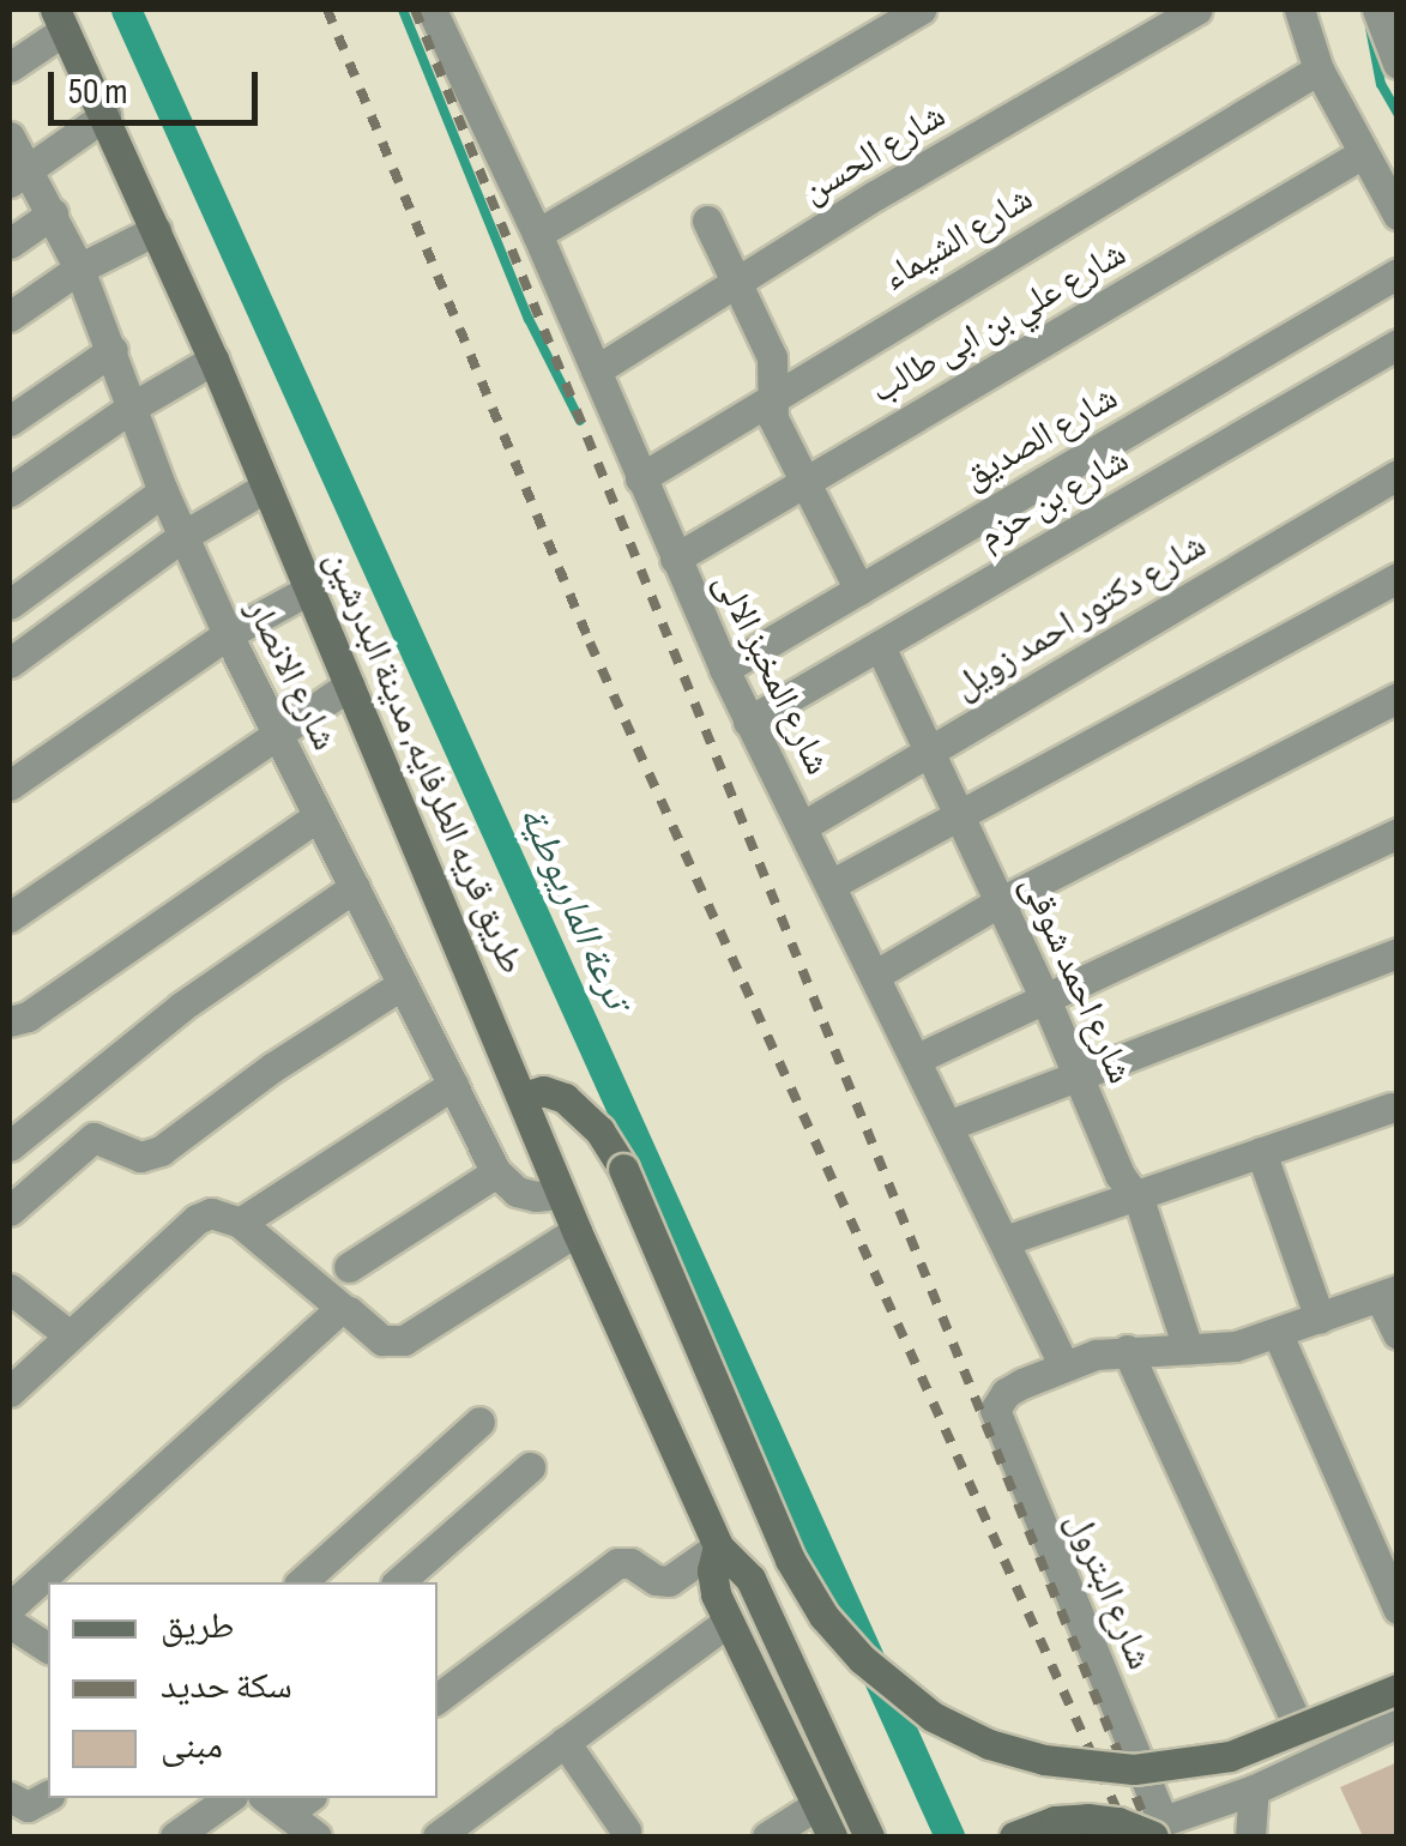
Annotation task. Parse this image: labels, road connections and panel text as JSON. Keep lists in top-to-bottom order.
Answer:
{
  "streets": {
    "main road": ["طريق قريه الطرفايه, مدينة البدرشين"],
    "street": [
      "شارع الحسن",
      "شارع الشيماء",
      "شارع علي بن ابى طالب",
      "شارع الصديق",
      "شارع بن حزم",
      "شارع دكتور احمد زويل",
      "شارع المخبز الالى",
      "شارع الانصار",
      "شارع احمد شوقى",
      "شارع البترول"
    ]
  },
  "crossings": [
    ["شارع الحسن", "شارع المخبز الالى"],
    ["شارع الشيماء", "شارع المخبز الالى"],
    ["شارع علي بن ابى طالب", "شارع المخبز الالى"],
    ["شارع الصديق", "شارع المخبز الالى"],
    ["شارع بن حزم", "شارع المخبز الالى"],
    ["شارع بن حزم", "شارع احمد شوقى"],
    ["شارع دكتور احمد زويل", "شارع المخبز الالى"],
    ["شارع دكتور احمد زويل", "شارع احمد شوقى"],
    ["شارع المخبز الالى", "شارع البترول"]
  ],
  "water": ["ترعة الماريوطية"],
  "legend": ["طريق", "سكة حديد", "مبنى"],
  "scale_bar": "50 m"
}
